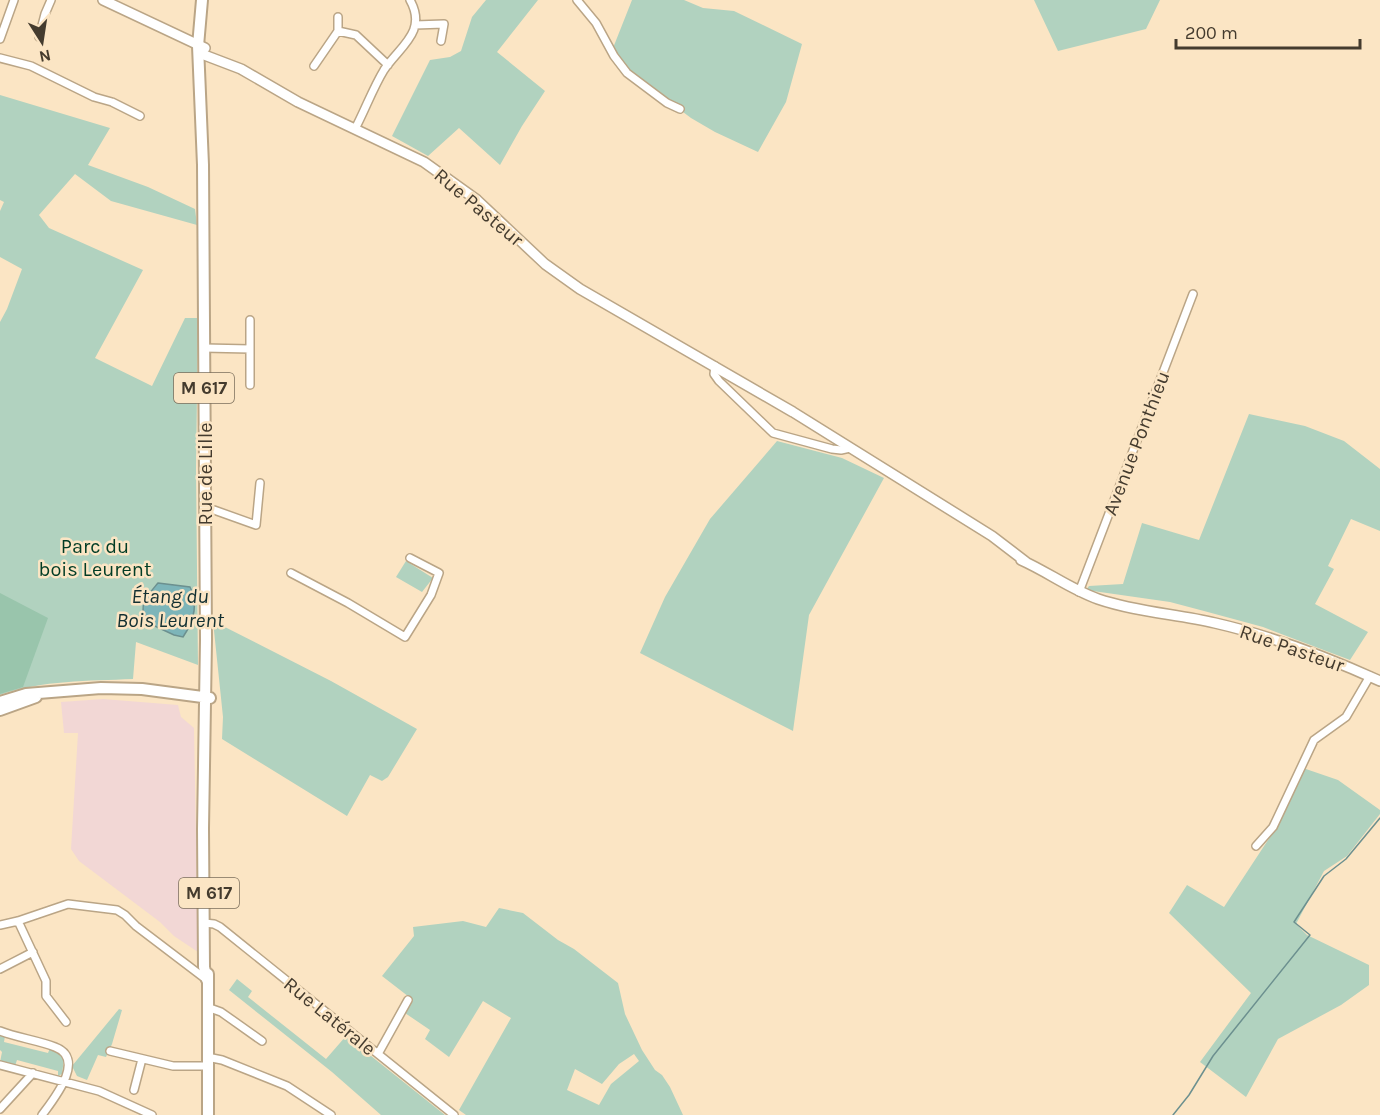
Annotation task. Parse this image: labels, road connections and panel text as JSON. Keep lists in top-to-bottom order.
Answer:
{
  "streets": {
    "main road": ["Rue Pasteur", "M 617", "Rue de Lille"],
    "street": ["Avenue Ponthieu", "Rue Latérale"]
  },
  "crossings": [
    ["Rue Pasteur", "Avenue Ponthieu"],
    ["Rue Pasteur", "Rue de Lille"],
    ["Rue de Lille", "Rue Latérale"]
  ],
  "water": ["Étang du Bois Leurent"],
  "parks": ["Parc du bois Leurent"],
  "scale_bar": "200 m",
  "north": "bottom"
}
